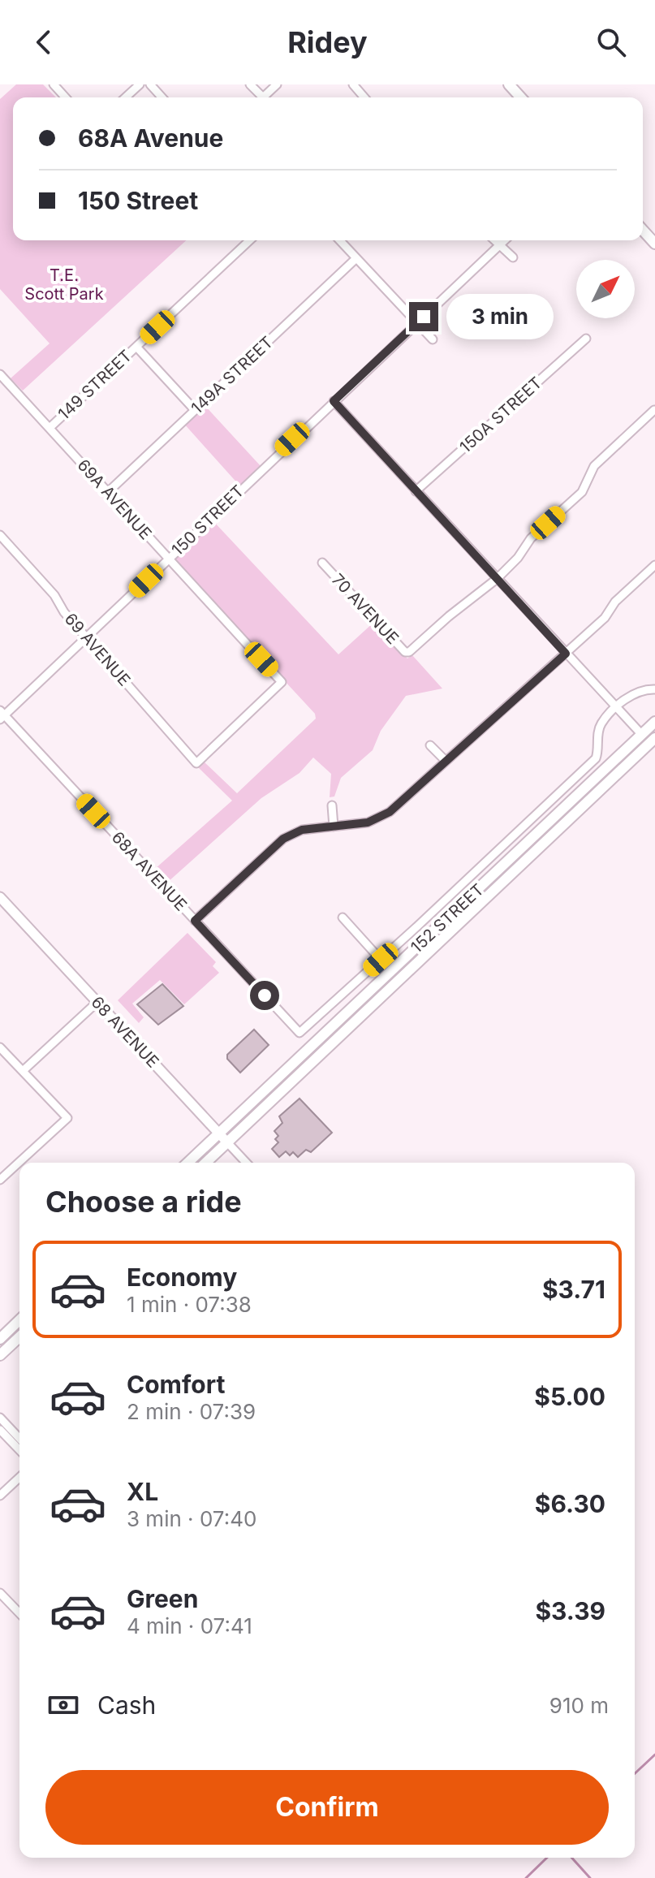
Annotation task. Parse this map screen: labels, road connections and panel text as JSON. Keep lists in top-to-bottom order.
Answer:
{
  "streets": {
    "main road": ["152 STREET"],
    "street": [
      "149A STREET",
      "149 STREET",
      "150A STREET",
      "69A AVENUE",
      "150 STREET",
      "70 AVENUE",
      "69 AVENUE",
      "68A AVENUE",
      "68 AVENUE"
    ]
  },
  "crossings": [
    ["149A STREET", "69A AVENUE"],
    ["149 STREET", "69A AVENUE"],
    ["69A AVENUE", "150 STREET"],
    ["69A AVENUE", "69 AVENUE"],
    ["150 STREET", "69 AVENUE"],
    ["150 STREET", "68A AVENUE"],
    ["152 STREET", "68 AVENUE"]
  ],
  "parks": ["T.E. Scott Park"],
  "north": "top right",
  "page": {
    "header": "Ridey",
    "banner": ["68A Avenue", "150 Street"],
    "bubble": "3 min",
    "heading": "Choose a ride",
    "list": [
      {
        "name": "Economy",
        "note": "1 min · 07:38",
        "value": "$3.71"
      },
      {
        "name": "Comfort",
        "note": "2 min · 07:39",
        "value": "$5.00"
      },
      {
        "name": "XL",
        "note": "3 min · 07:40",
        "value": "$6.30"
      },
      {
        "name": "Green",
        "note": "4 min · 07:41",
        "value": "$3.39"
      }
    ],
    "pay": ["Cash", "910 m"],
    "buttons": "Confirm"
  }
}
